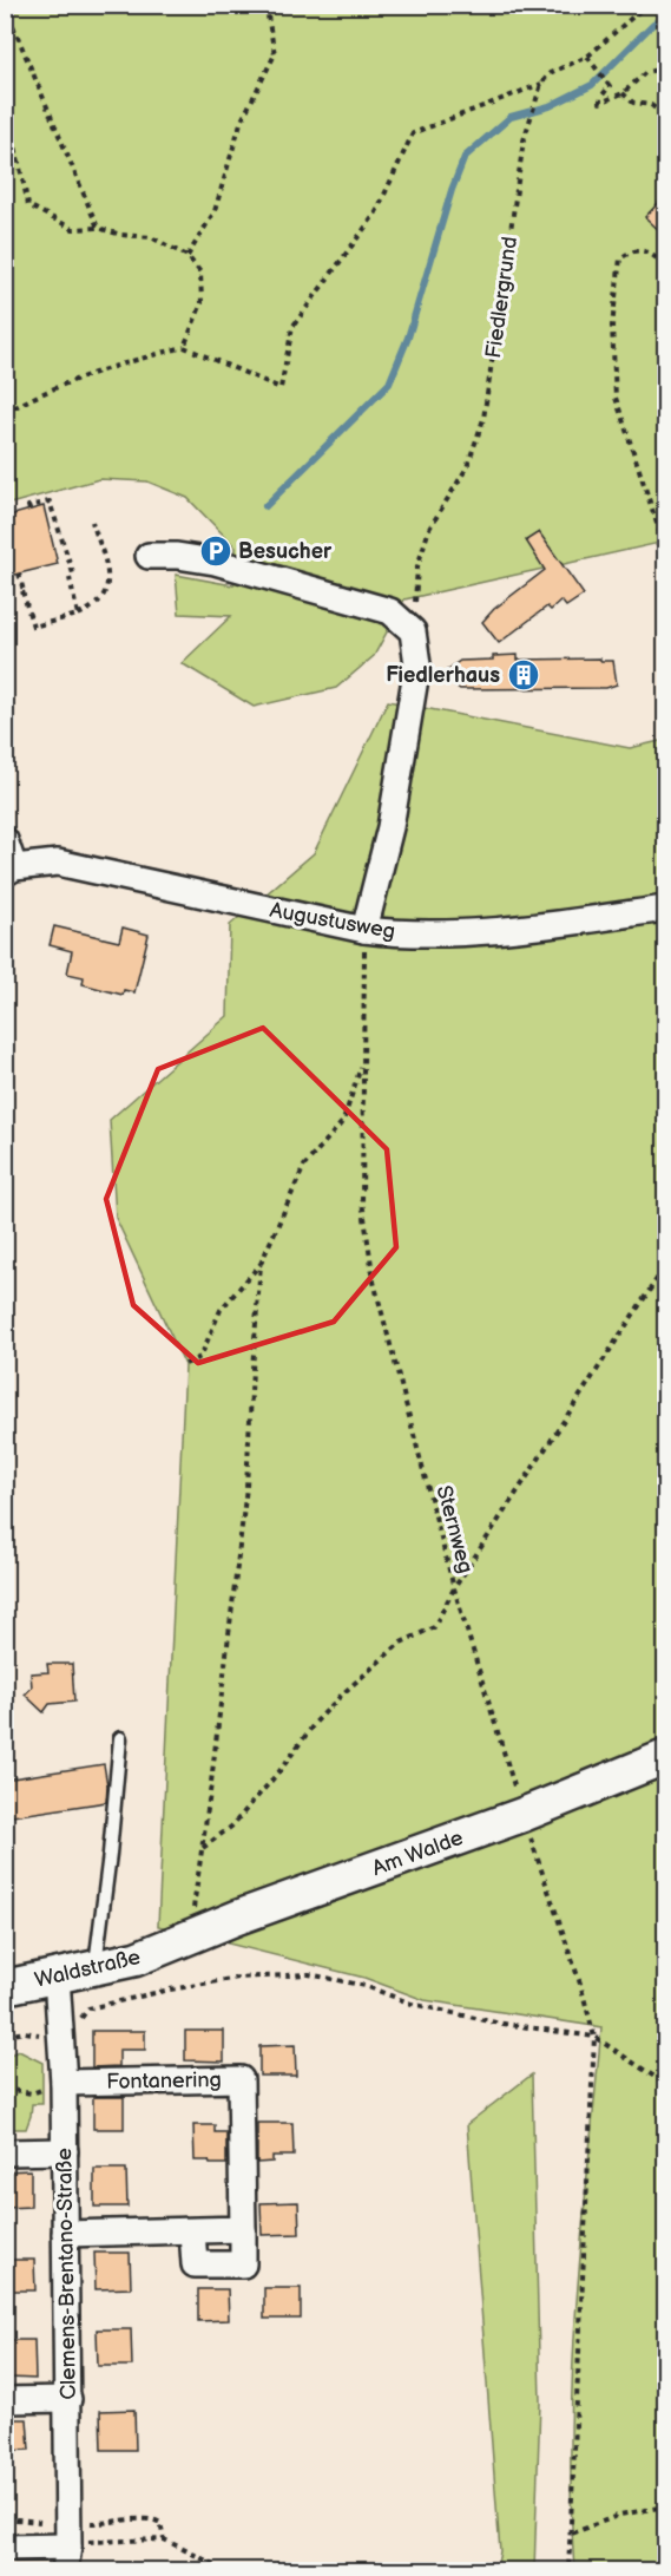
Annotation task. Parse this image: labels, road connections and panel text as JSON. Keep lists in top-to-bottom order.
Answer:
{
  "streets": {
    "street": [
      "Augustusweg",
      "Am Walde",
      "Waldstraße",
      "Fontanering",
      "Clemens-Brentano-Straße"
    ],
    "path": ["Fiedlergrund", "Sternweg"]
  },
  "crossings": [
    ["Augustusweg", "Sternweg"],
    ["Sternweg", "Am Walde"],
    ["Am Walde", "Waldstraße"],
    ["Waldstraße", "Clemens-Brentano-Straße"],
    ["Fontanering", "Clemens-Brentano-Straße"]
  ],
  "places": {
    "parking": ["Besucher"],
    "building": ["Fiedlerhaus"]
  }
}
